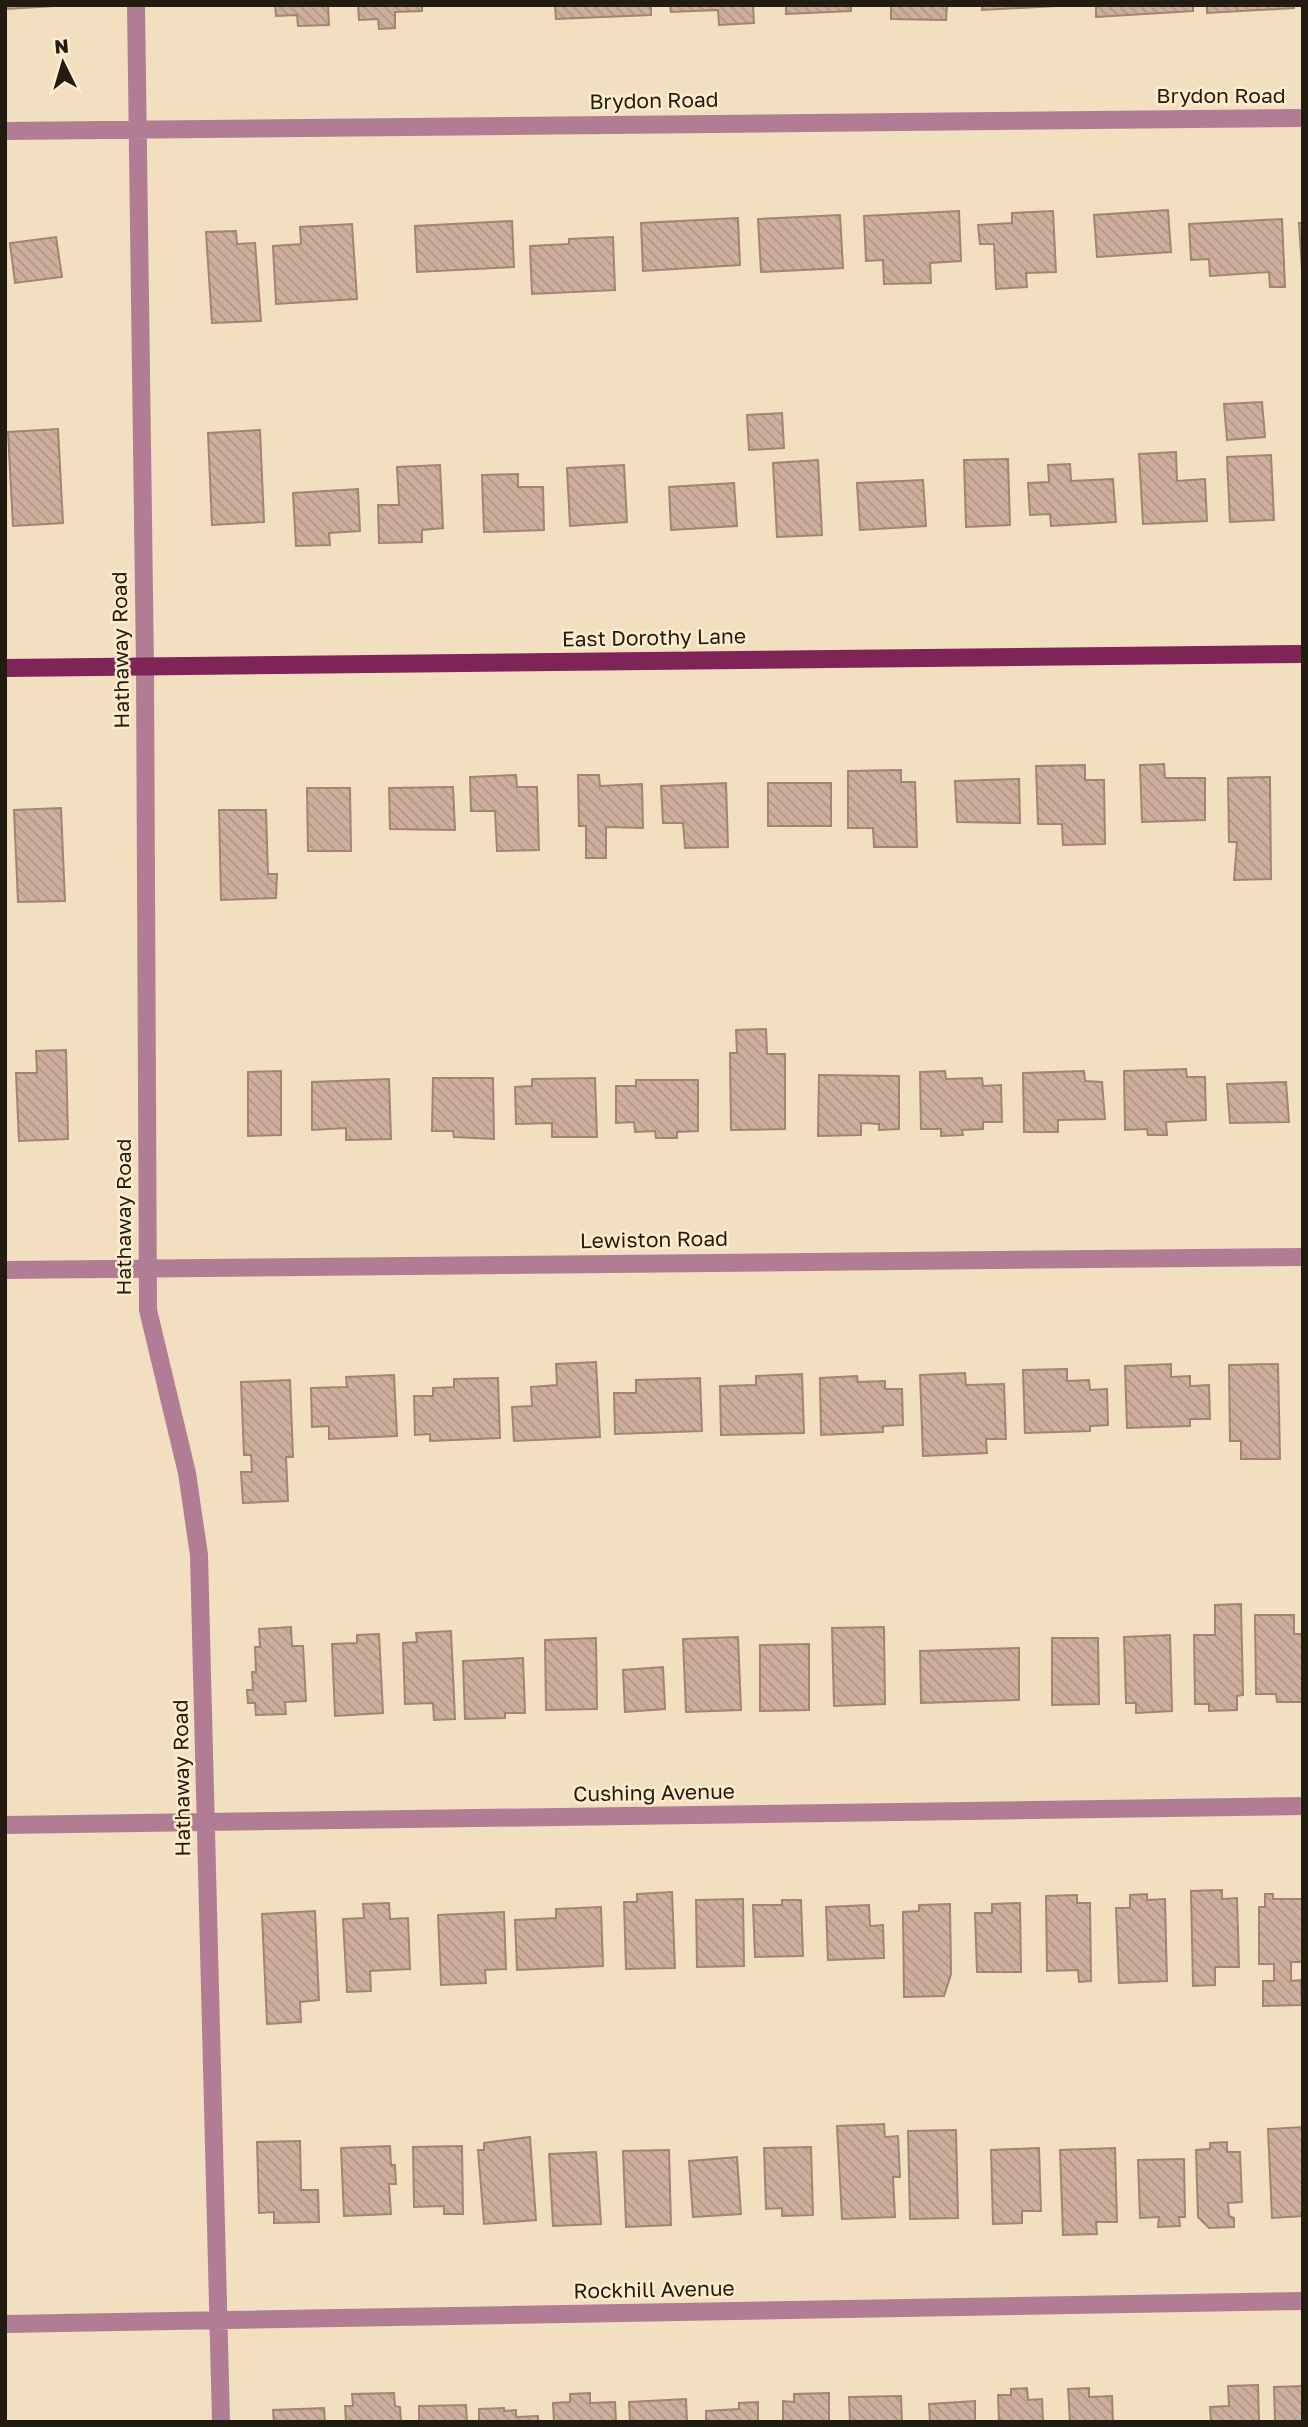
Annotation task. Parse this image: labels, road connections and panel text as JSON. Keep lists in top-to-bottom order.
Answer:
{
  "streets": {
    "main road": ["East Dorothy Lane"],
    "street": [
      "Brydon Road",
      "Hathaway Road",
      "Lewiston Road",
      "Cushing Avenue",
      "Rockhill Avenue"
    ]
  },
  "crossings": [
    ["Brydon Road", "Hathaway Road"],
    ["East Dorothy Lane", "Hathaway Road"],
    ["Hathaway Road", "Lewiston Road"],
    ["Hathaway Road", "Cushing Avenue"],
    ["Hathaway Road", "Rockhill Avenue"]
  ],
  "north": "top"
}
